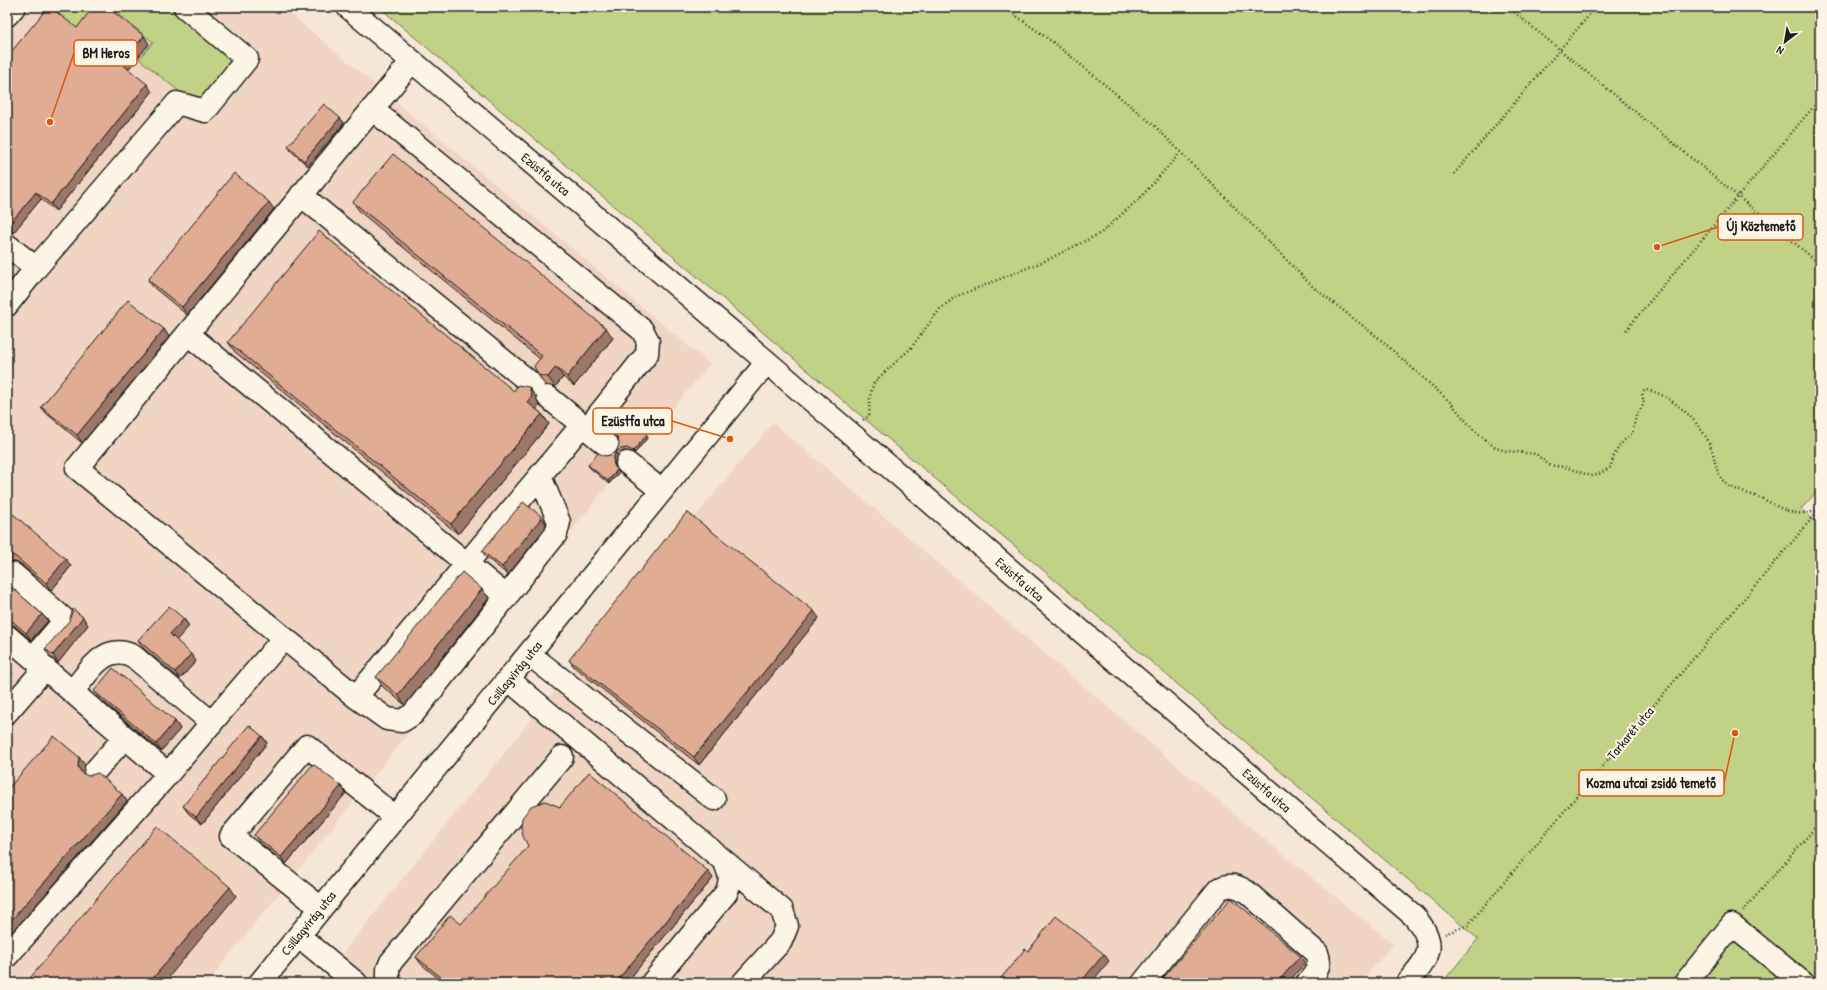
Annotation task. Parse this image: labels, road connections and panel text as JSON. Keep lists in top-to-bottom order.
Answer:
{
  "streets": {
    "street": ["Ezüstfa utca", "Csillagvirág utca"],
    "path": ["Tarkarét utca"]
  },
  "crossings": [
    ["Ezüstfa utca", "Csillagvirág utca"],
    ["Ezüstfa utca", "Tarkarét utca"]
  ],
  "places": [
    "BM Heros",
    "Új Köztemető",
    "Ezüstfa utca",
    "Kozma utcai zsidó temető"
  ],
  "north": "bottom left"
}
